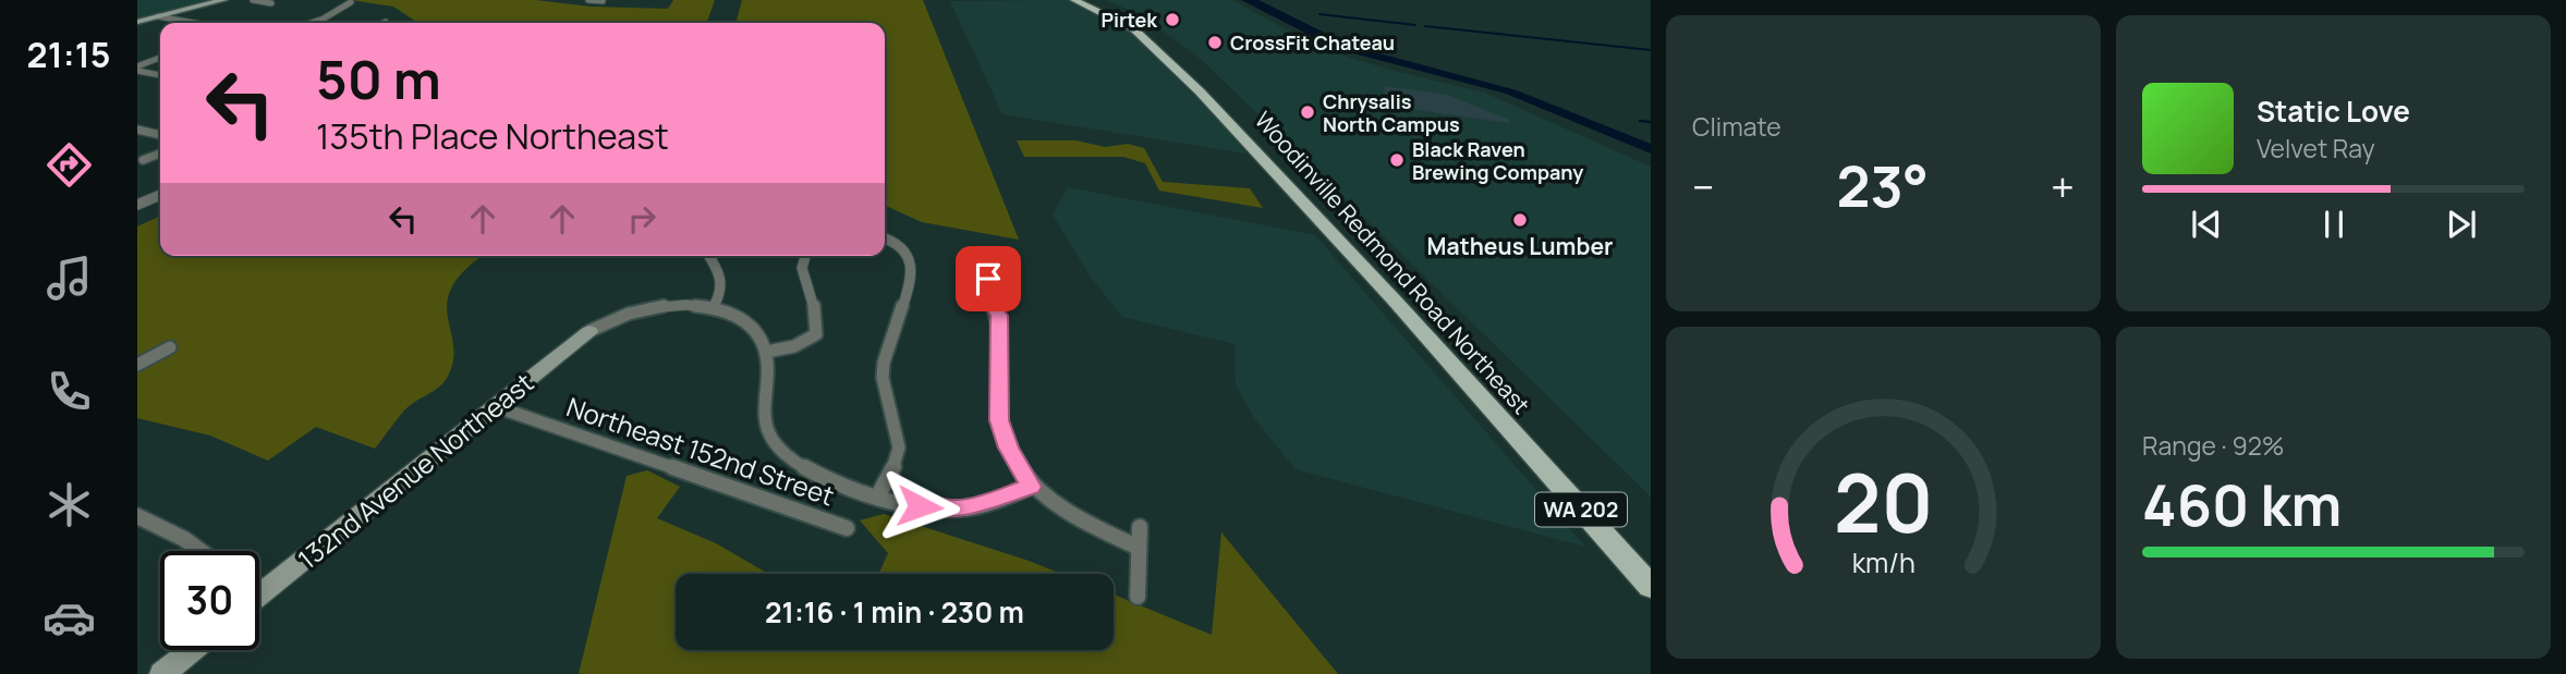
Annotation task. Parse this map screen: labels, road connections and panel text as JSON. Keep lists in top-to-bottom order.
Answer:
{
  "streets": {
    "main road": ["Woodinville Redmond Road Northeast", "WA 202"],
    "street": ["Northeast 152nd Street", "132nd Avenue Northeast"]
  },
  "crossings": [
    ["Northeast 152nd Street", "132nd Avenue Northeast"]
  ],
  "places": [
    "Pirtek",
    "CrossFit Chateau",
    "Chrysalis North Campus",
    "Black Raven Brewing Company",
    "Matheus Lumber"
  ],
  "page": {
    "tabs": "21:15",
    "tile": [
      "Climate",
      ["Range · 92%", "460 km"]
    ],
    "turn": ["50 m", "135th Place Northeast"],
    "song": ["Static Love", "Velvet Ray"],
    "heat": ["−", "23°", "+"],
    "limit": "30",
    "trip": "21:16 · 1 min · 230 m",
    "gauge": ["20", "km/h"]
  }
}
